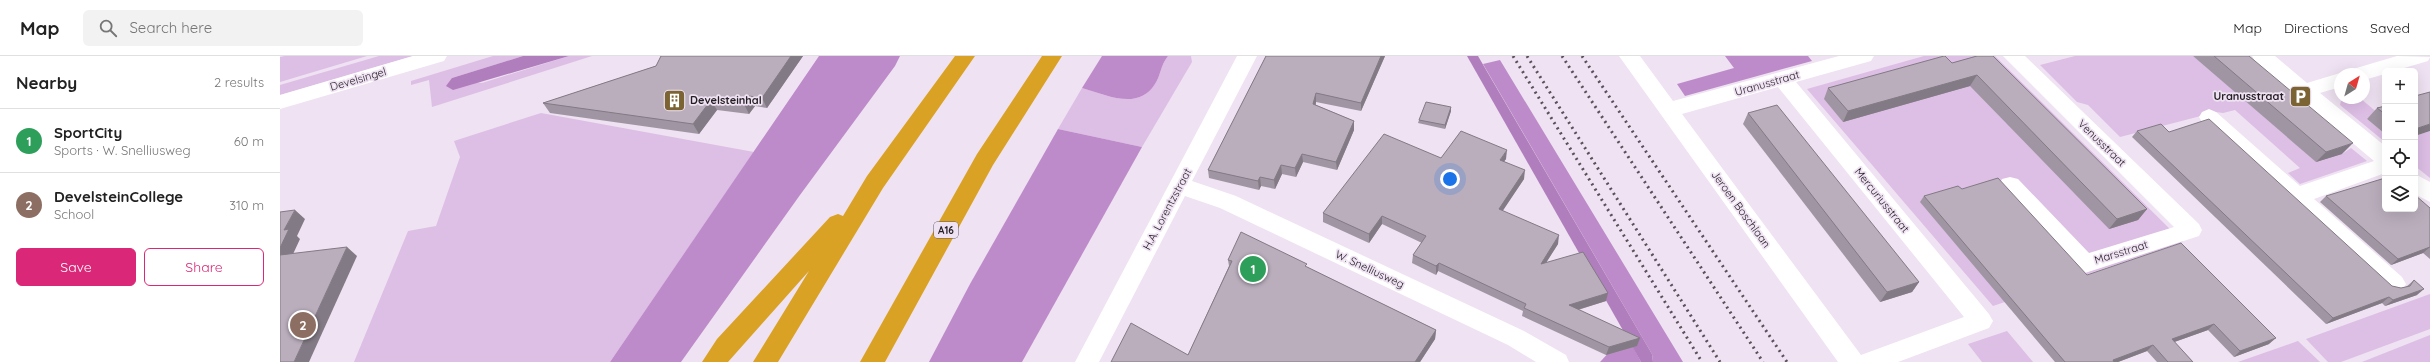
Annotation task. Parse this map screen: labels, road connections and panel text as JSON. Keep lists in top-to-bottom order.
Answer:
{
  "streets": {
    "highway": ["A16"],
    "street": [
      "Develsingel",
      "Uranusstraat",
      "Venusstraat",
      "Mercuriusstraat",
      "H.A. Lorentzstraat",
      "Jeroen Boschlaan",
      "Marsstraat",
      "W. Snelliusweg"
    ]
  },
  "crossings": [
    ["Uranusstraat", "Mercuriusstraat"],
    ["Uranusstraat", "Jeroen Boschlaan"],
    ["Venusstraat", "Marsstraat"],
    ["H.A. Lorentzstraat", "W. Snelliusweg"]
  ],
  "places": {
    "parking": ["Uranusstraat"],
    "building": ["Develsteinhal"]
  },
  "north": "top right",
  "page": {
    "header": "Map",
    "search": "Search here",
    "nav": ["Map", "Directions", "Saved"],
    "heading": ["Nearby", "2 results"],
    "map_buttons": ["+", "−"],
    "list": [
      {
        "mark": "1",
        "name": "SportCity",
        "note": "Sports · W. Snelliusweg",
        "value": "60 m"
      },
      {
        "mark": "2",
        "name": "DevelsteinCollege",
        "note": "School",
        "value": "310 m"
      }
    ],
    "buttons": ["Save", "Share"],
    "pins": ["1", "2"]
  }
}
